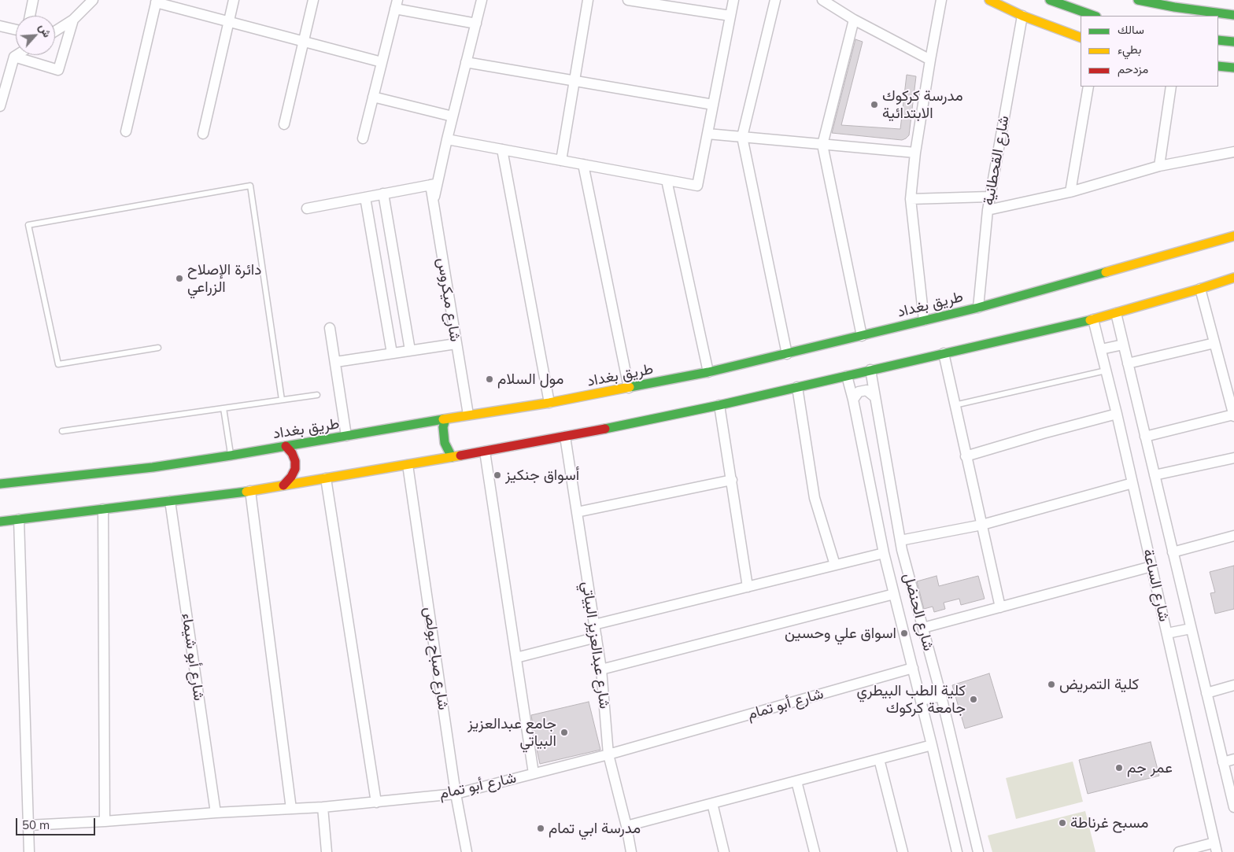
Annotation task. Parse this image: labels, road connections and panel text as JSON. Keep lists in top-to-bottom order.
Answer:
{
  "streets": {
    "main road": ["طريق بغداد"],
    "street": [
      "شارع القحطانية",
      "شارع ميكروس",
      "شارع الساعة",
      "شارع الحنضل",
      "شارع عبدالعزيز البياتي",
      "شارع أبو شيماء",
      "شارع صباح بولص",
      "شارع أبو تمام"
    ]
  },
  "crossings": [
    ["شارع القحطانية", "طريق بغداد"],
    ["شارع ميكروس", "طريق بغداد"],
    ["شارع الحنضل", "شارع أبو تمام"],
    ["شارع عبدالعزيز البياتي", "شارع أبو تمام"],
    ["شارع أبو شيماء", "شارع أبو تمام"],
    ["شارع صباح بولص", "شارع أبو تمام"]
  ],
  "places": [
    "مدرسة كركوك الابتدائية",
    "دائرة الإصلاح الزراعي",
    "مول السلام",
    "أسواق جنكيز",
    "اسواق علي وحسين",
    "كلية التمريض",
    "كلية الطب البيطري جامعة كركوك",
    "جامع عبدالعزيز البياتي",
    "عمر جم",
    "مسبح غرناطة",
    "مدرسة ابي تمام"
  ],
  "legend": ["سالك", "بطيء", "مزدحم"],
  "scale_bar": "50 m",
  "north": "top right"
}
